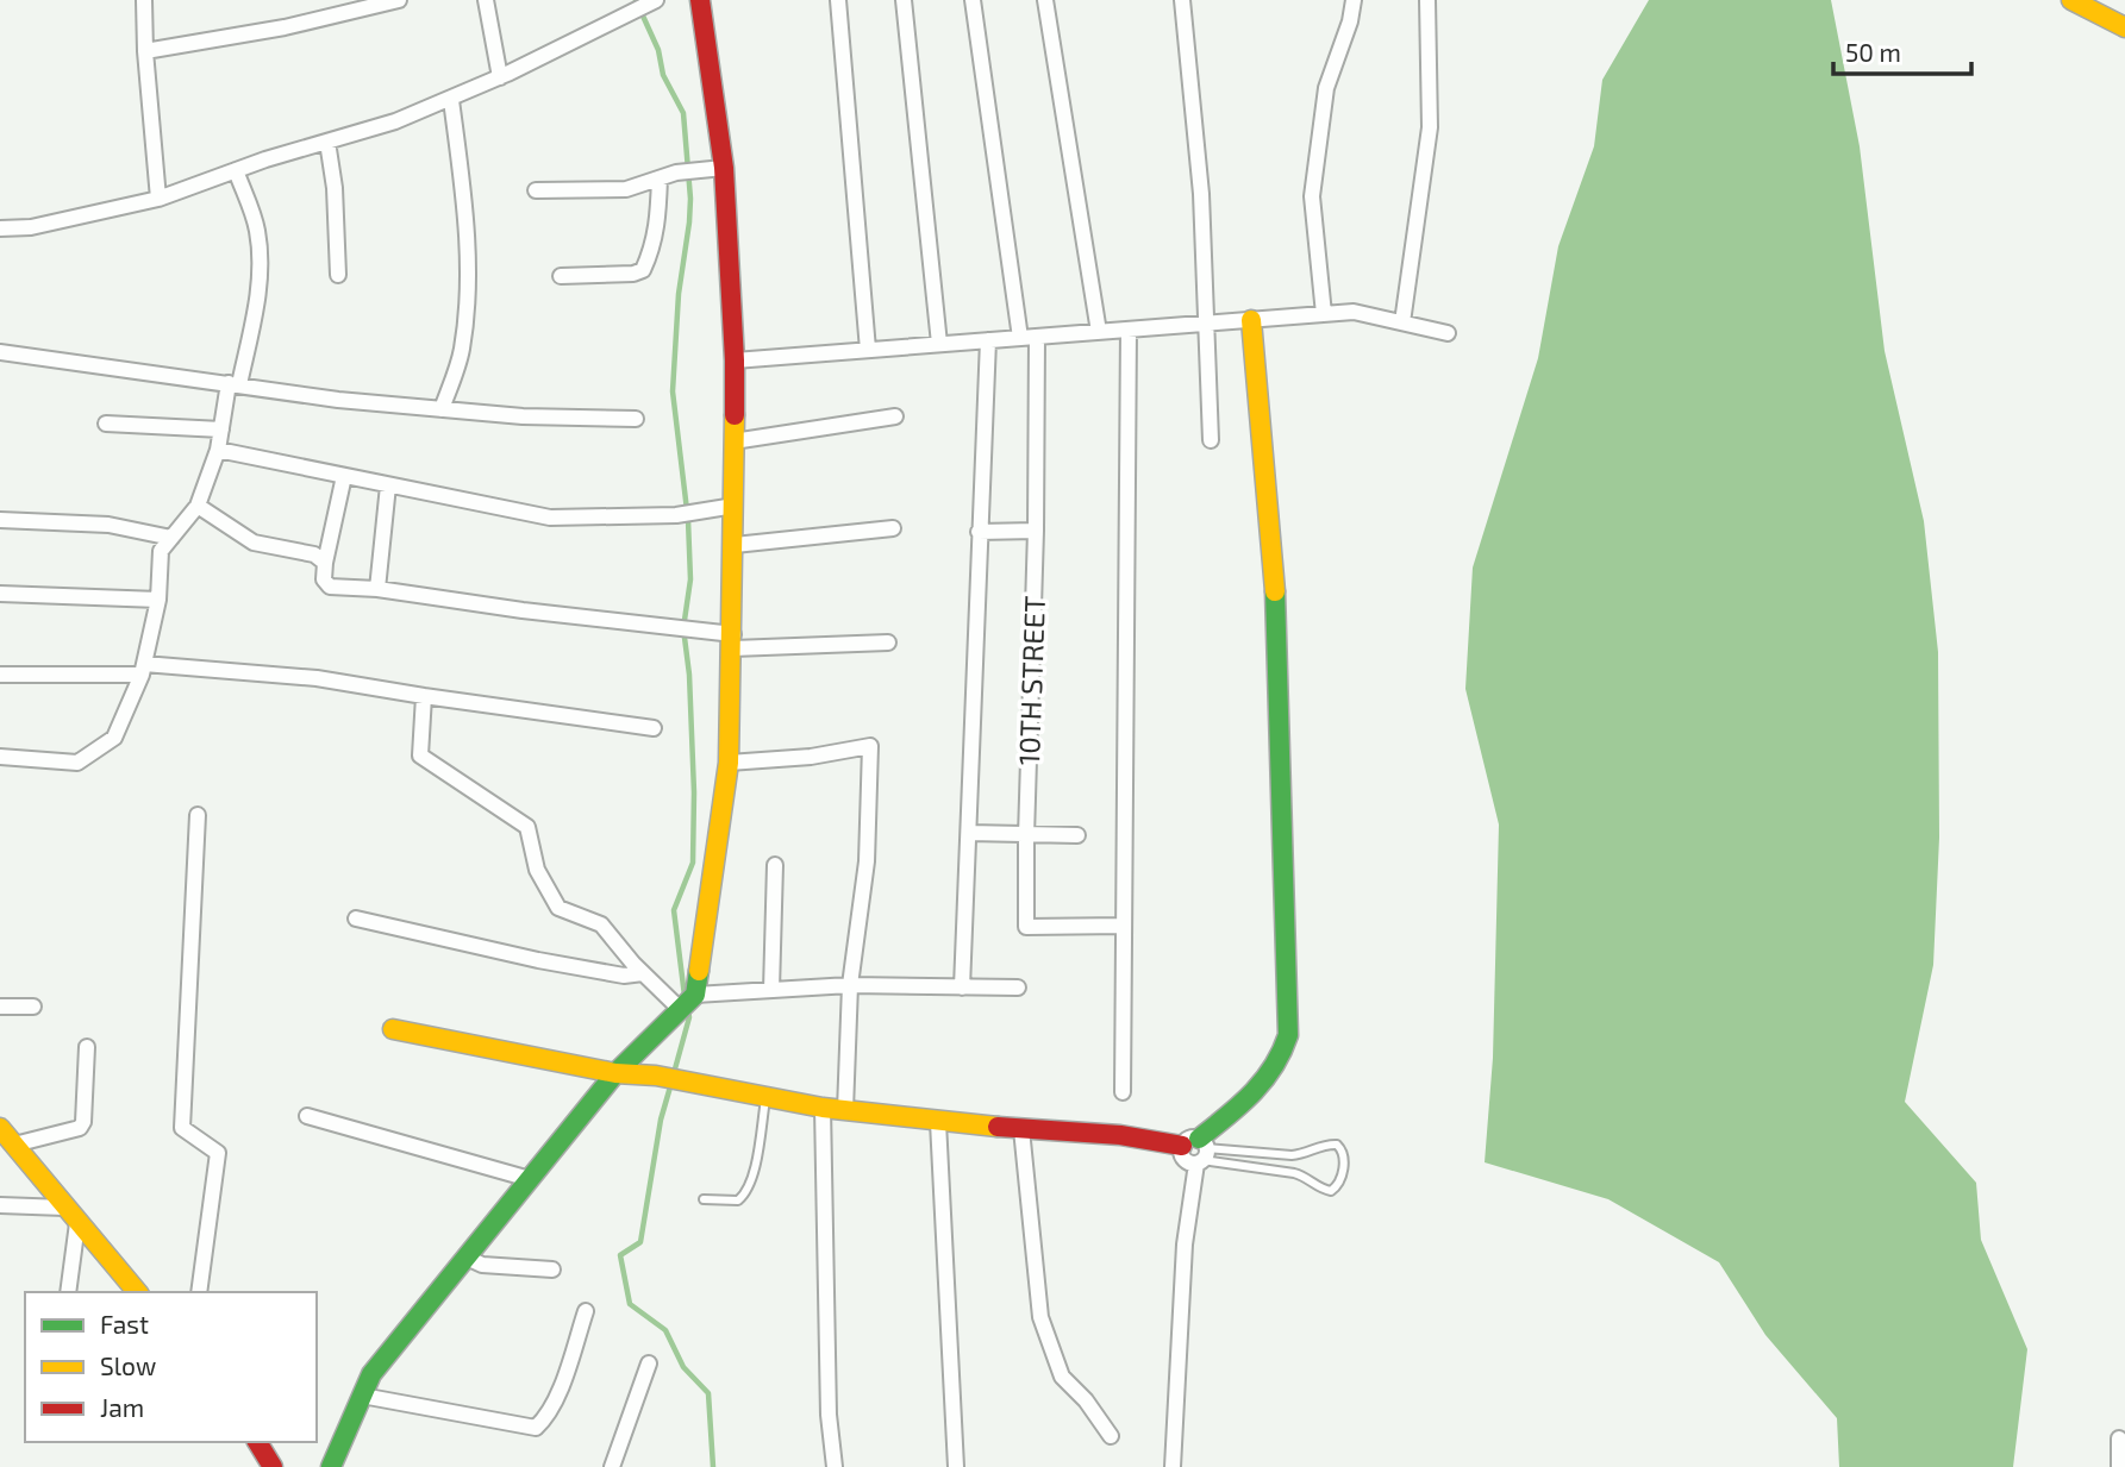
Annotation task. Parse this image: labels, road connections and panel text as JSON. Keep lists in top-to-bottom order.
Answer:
{
  "streets": {
    "street": ["10TH STREET"]
  },
  "legend": ["Fast", "Slow", "Jam"],
  "scale_bar": "50 m"
}
